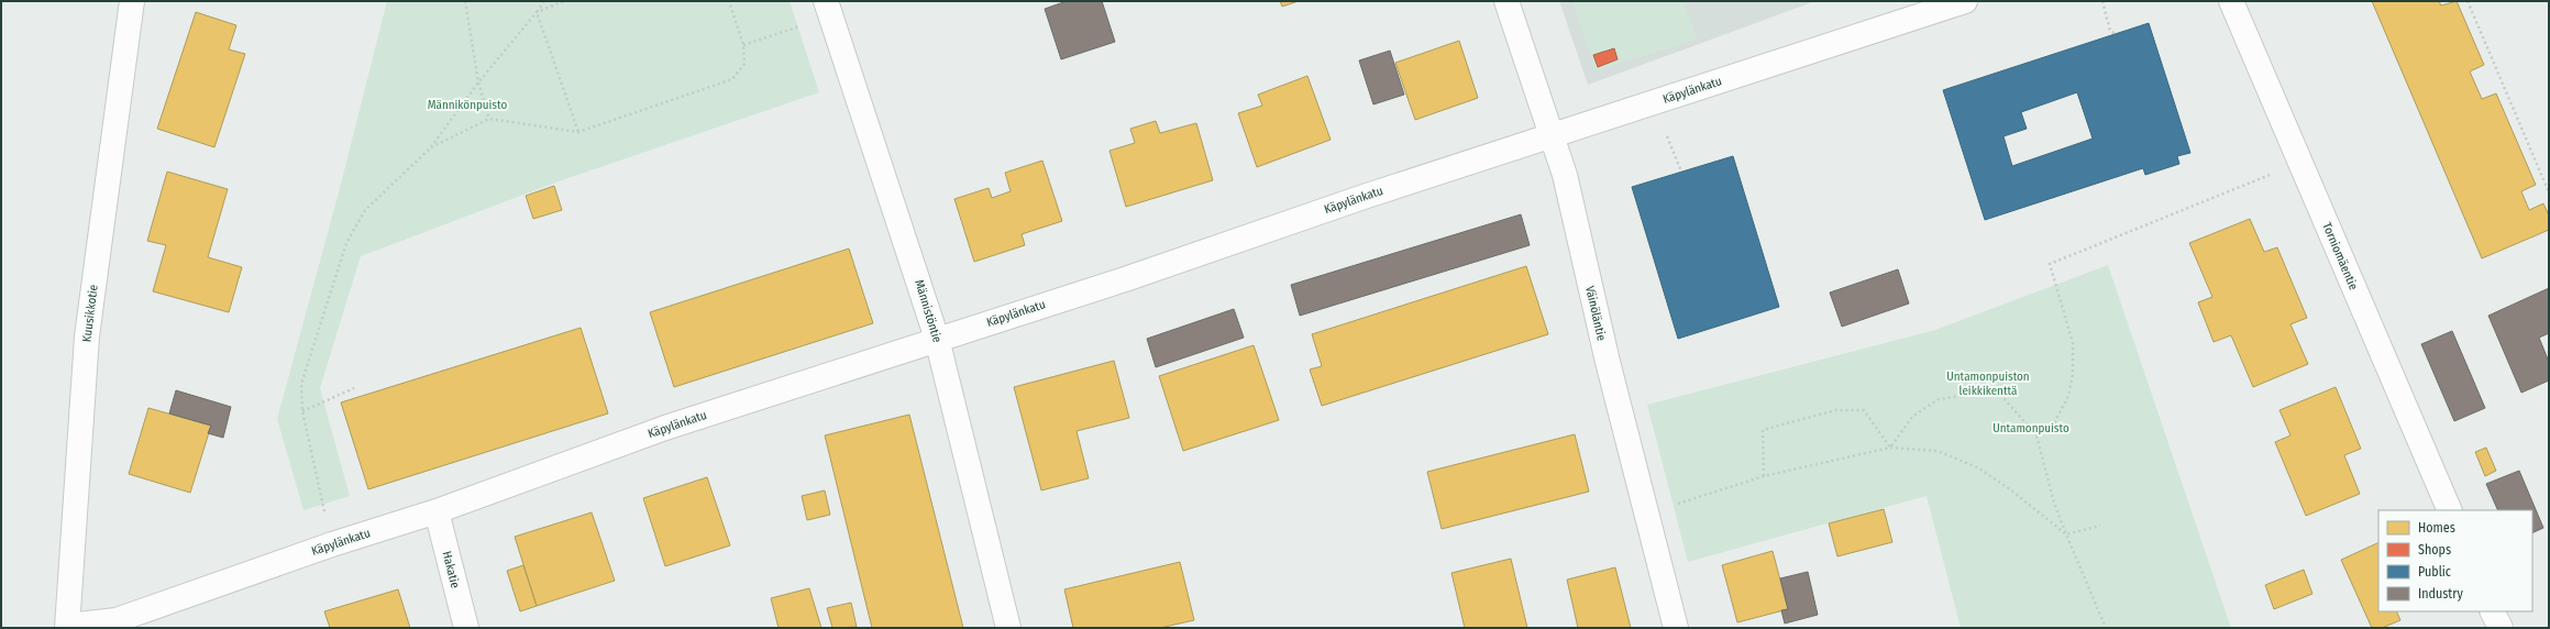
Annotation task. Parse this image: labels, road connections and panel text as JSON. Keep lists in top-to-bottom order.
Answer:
{
  "streets": {
    "street": [
      "Käpylänkatu",
      "Torniomäentie",
      "Männistöntie",
      "Kuusikkotie",
      "Väinöläntie",
      "Hakatie"
    ]
  },
  "crossings": [
    ["Käpylänkatu", "Männistöntie"],
    ["Käpylänkatu", "Kuusikkotie"],
    ["Käpylänkatu", "Väinöläntie"],
    ["Käpylänkatu", "Hakatie"]
  ],
  "parks": ["Männikönpuisto", "Untamonpuiston leikkikenttä", "Untamonpuisto"],
  "legend": [
    "Homes",
    "Shops",
    "Public",
    "Industry"
  ]
}
